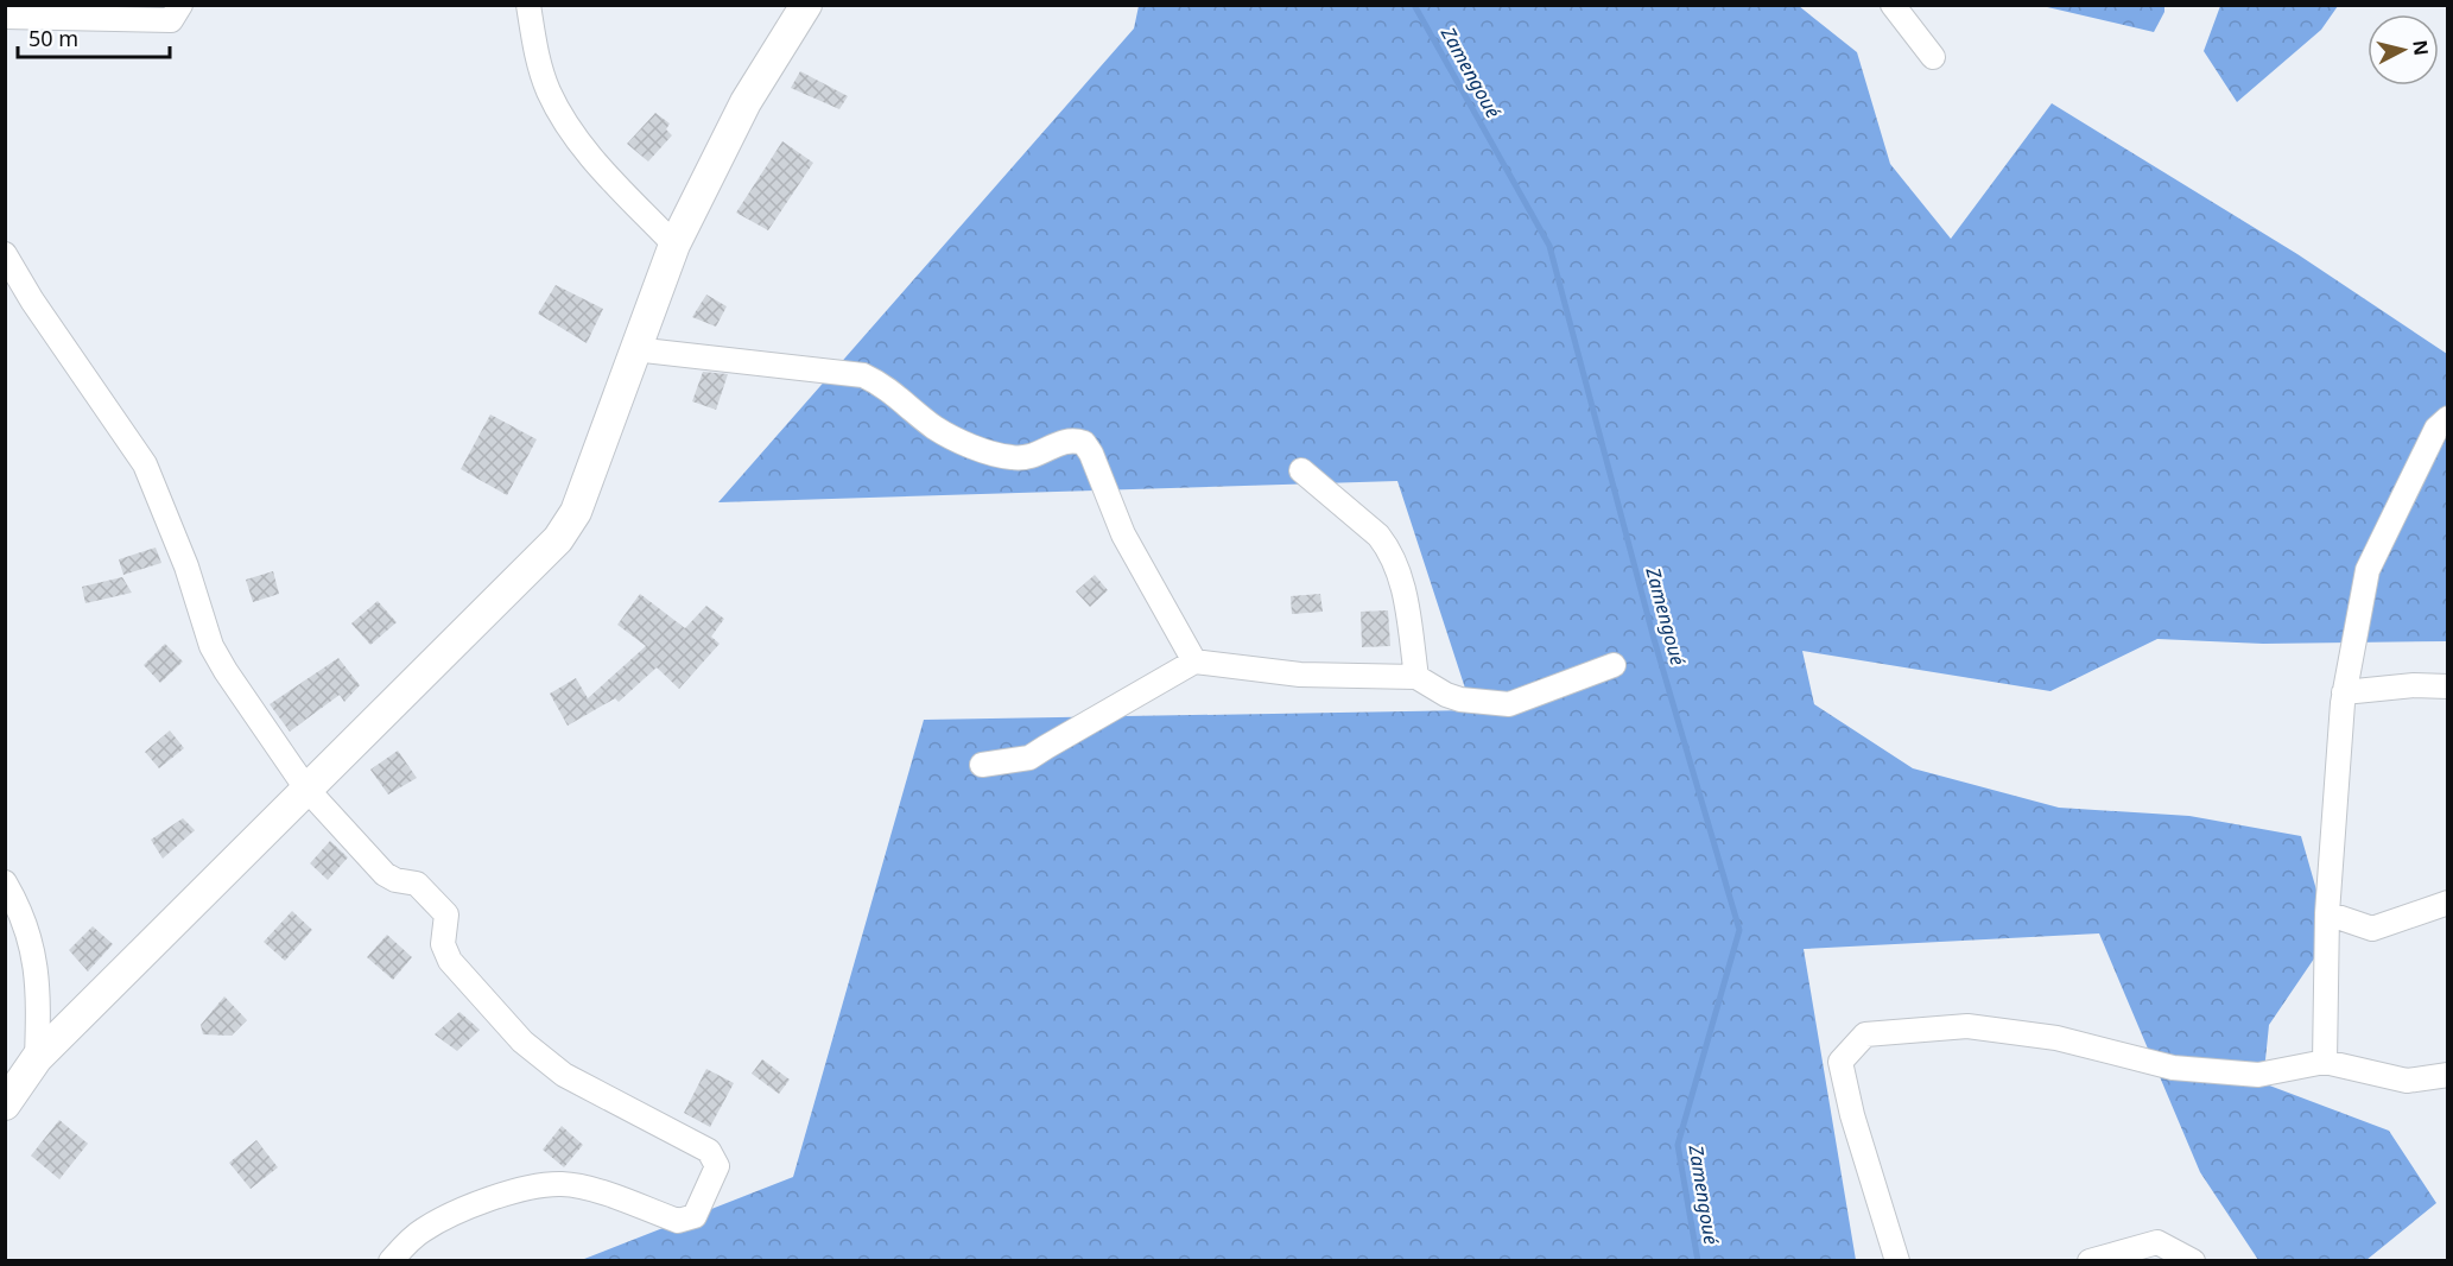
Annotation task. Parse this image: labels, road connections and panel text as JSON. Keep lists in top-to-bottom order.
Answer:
{
  "water": ["Zamengoué"],
  "scale_bar": "50 m",
  "north": "right"
}
